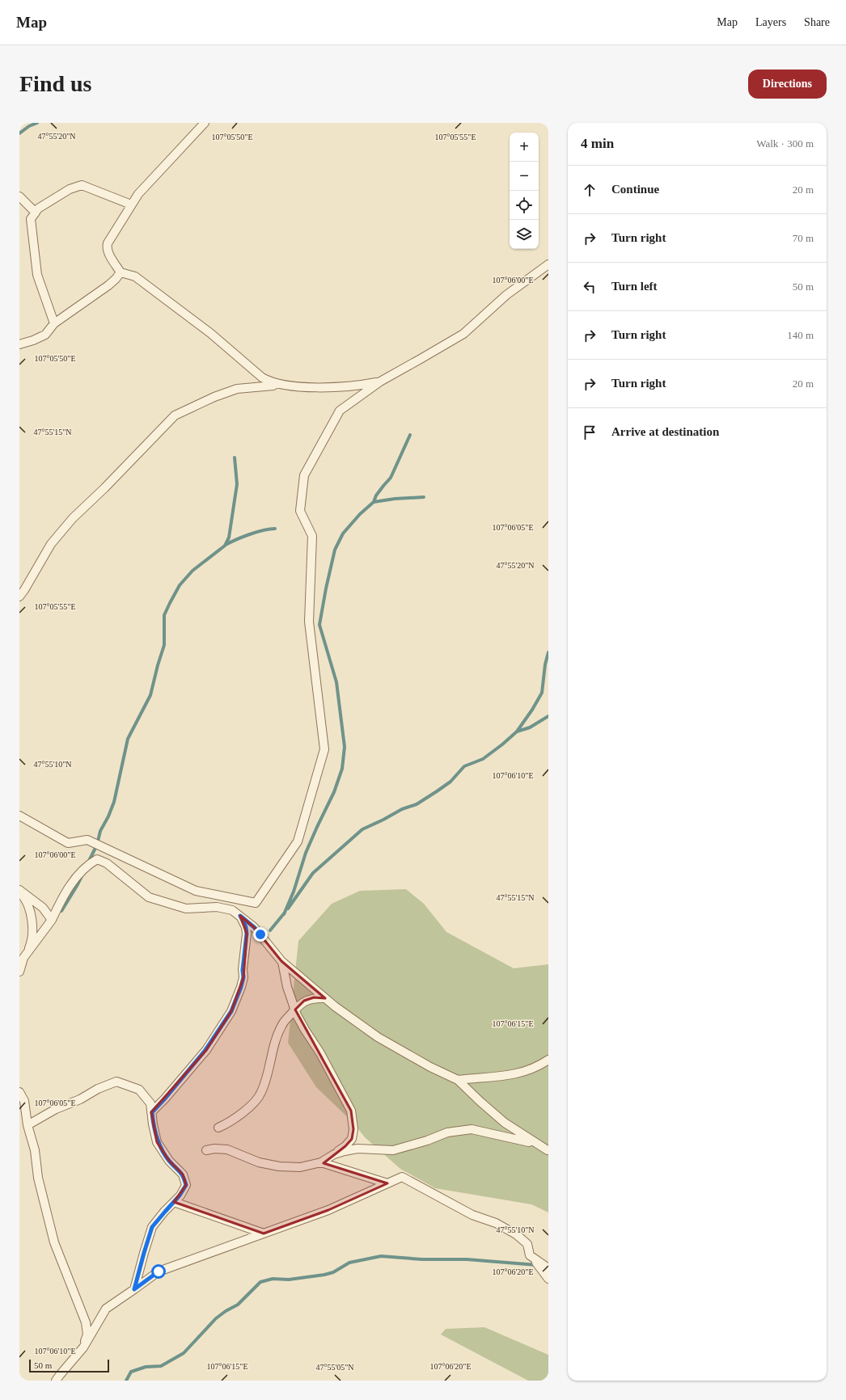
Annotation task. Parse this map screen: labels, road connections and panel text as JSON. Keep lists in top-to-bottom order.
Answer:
{
  "scale_bar": "50 m",
  "page": {
    "header": "Map",
    "nav": ["Map", "Layers", "Share"],
    "buttons": "Directions",
    "title": "Find us",
    "heading": ["4 min", "Walk · 300 m"],
    "map_buttons": ["+", "−"],
    "list": [
      ["Continue", "20 m"],
      ["Turn right", "70 m"],
      ["Turn left", "50 m"],
      ["Turn right", "140 m"],
      ["Turn right", "20 m"],
      "Arrive at destination"
    ],
    "scale": "50 m"
  },
  "coordinates": [
    "47°55'20\"N",
    "107°05'50\"E",
    "107°05'55\"E",
    "107°06'00\"E",
    "47°55'15\"N",
    "107°06'05\"E",
    "47°55'10\"N",
    "107°06'10\"E",
    "107°06'15\"E",
    "107°06'20\"E",
    "47°55'05\"N"
  ]
}
